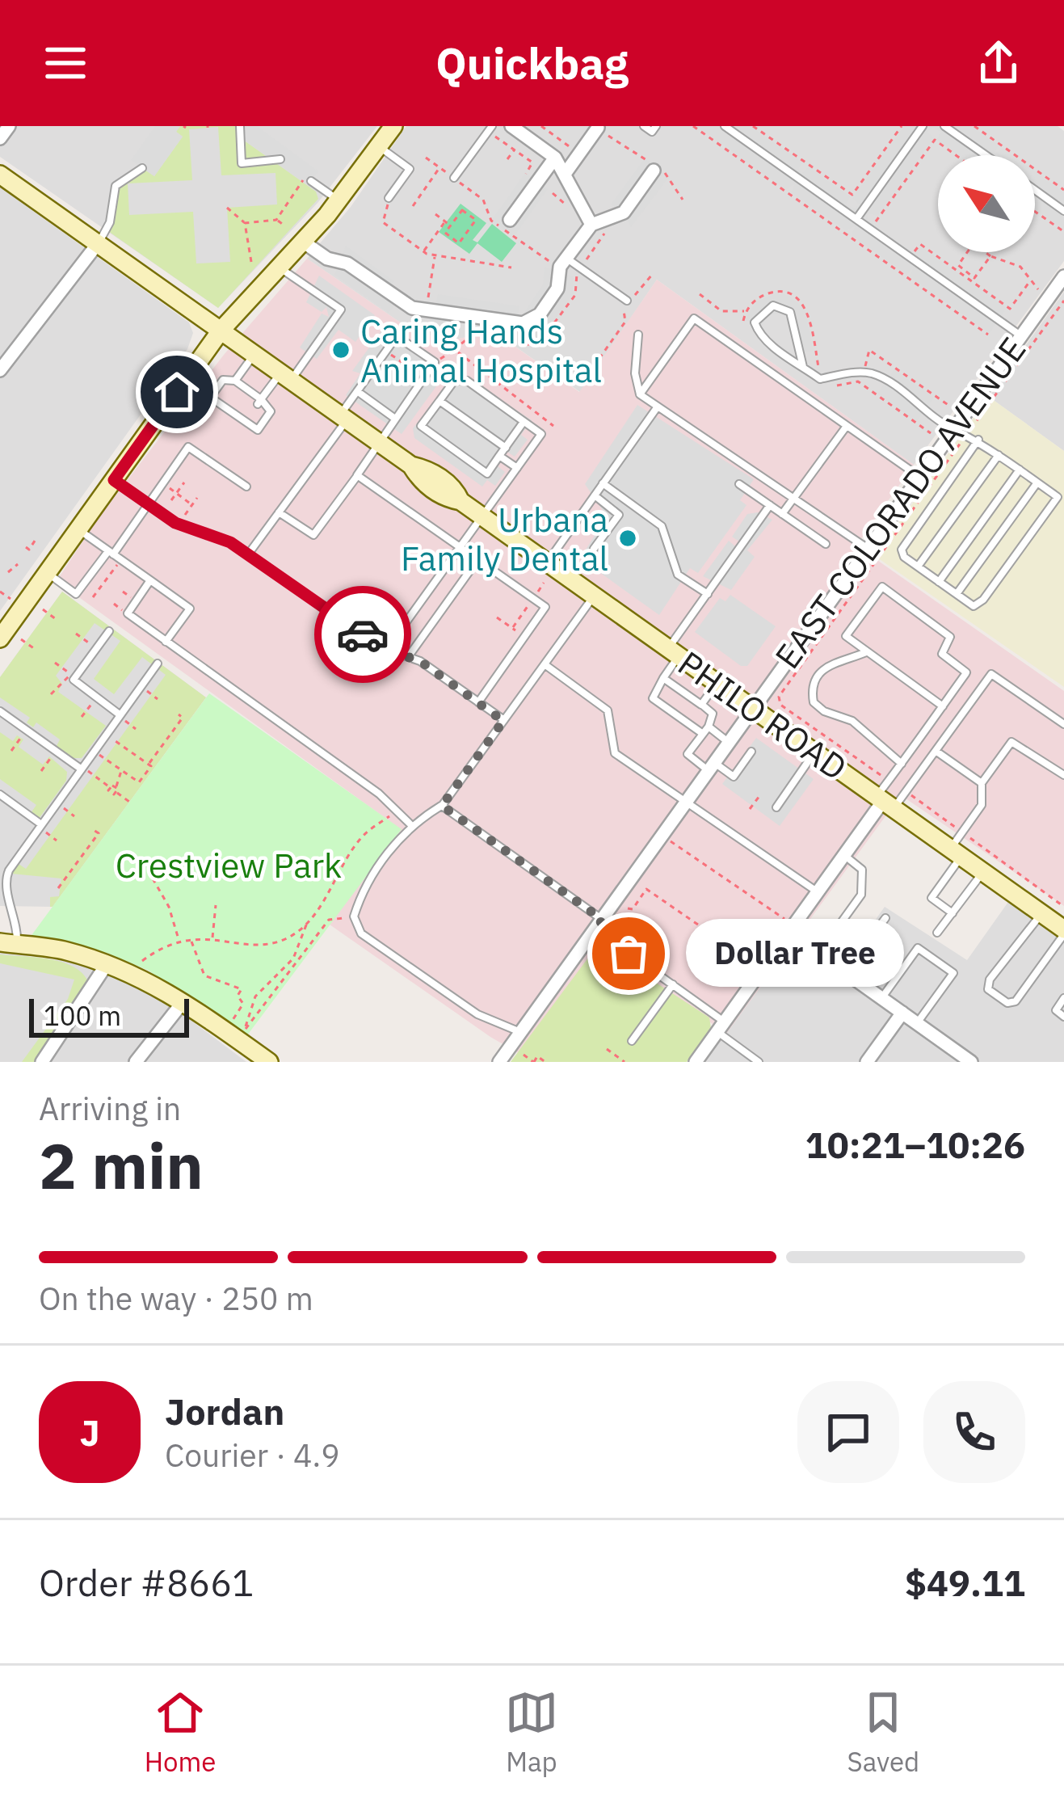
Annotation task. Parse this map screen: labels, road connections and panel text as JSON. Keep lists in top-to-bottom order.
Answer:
{
  "streets": {
    "main road": ["PHILO ROAD"],
    "street": ["EAST COLORADO AVENUE"]
  },
  "crossings": [
    ["EAST COLORADO AVENUE", "PHILO ROAD"]
  ],
  "parks": ["Crestview Park"],
  "places": ["Caring Hands Animal Hospital", "Urbana Family Dental", "Dollar Tree"],
  "scale_bar": "100 m",
  "north": "top left",
  "page": {
    "header": "Quickbag",
    "bubble": "Dollar Tree",
    "scale": "100 m",
    "heading": ["2 min", "Arriving in", "10:21–10:26"],
    "panel": [
      "Jordan",
      "Courier · 4.9",
      "Order #8661",
      "$49.11"
    ],
    "bar": "On the way · 250 m",
    "round": "J",
    "tabs": ["Home", "Map", "Saved"]
  }
}
